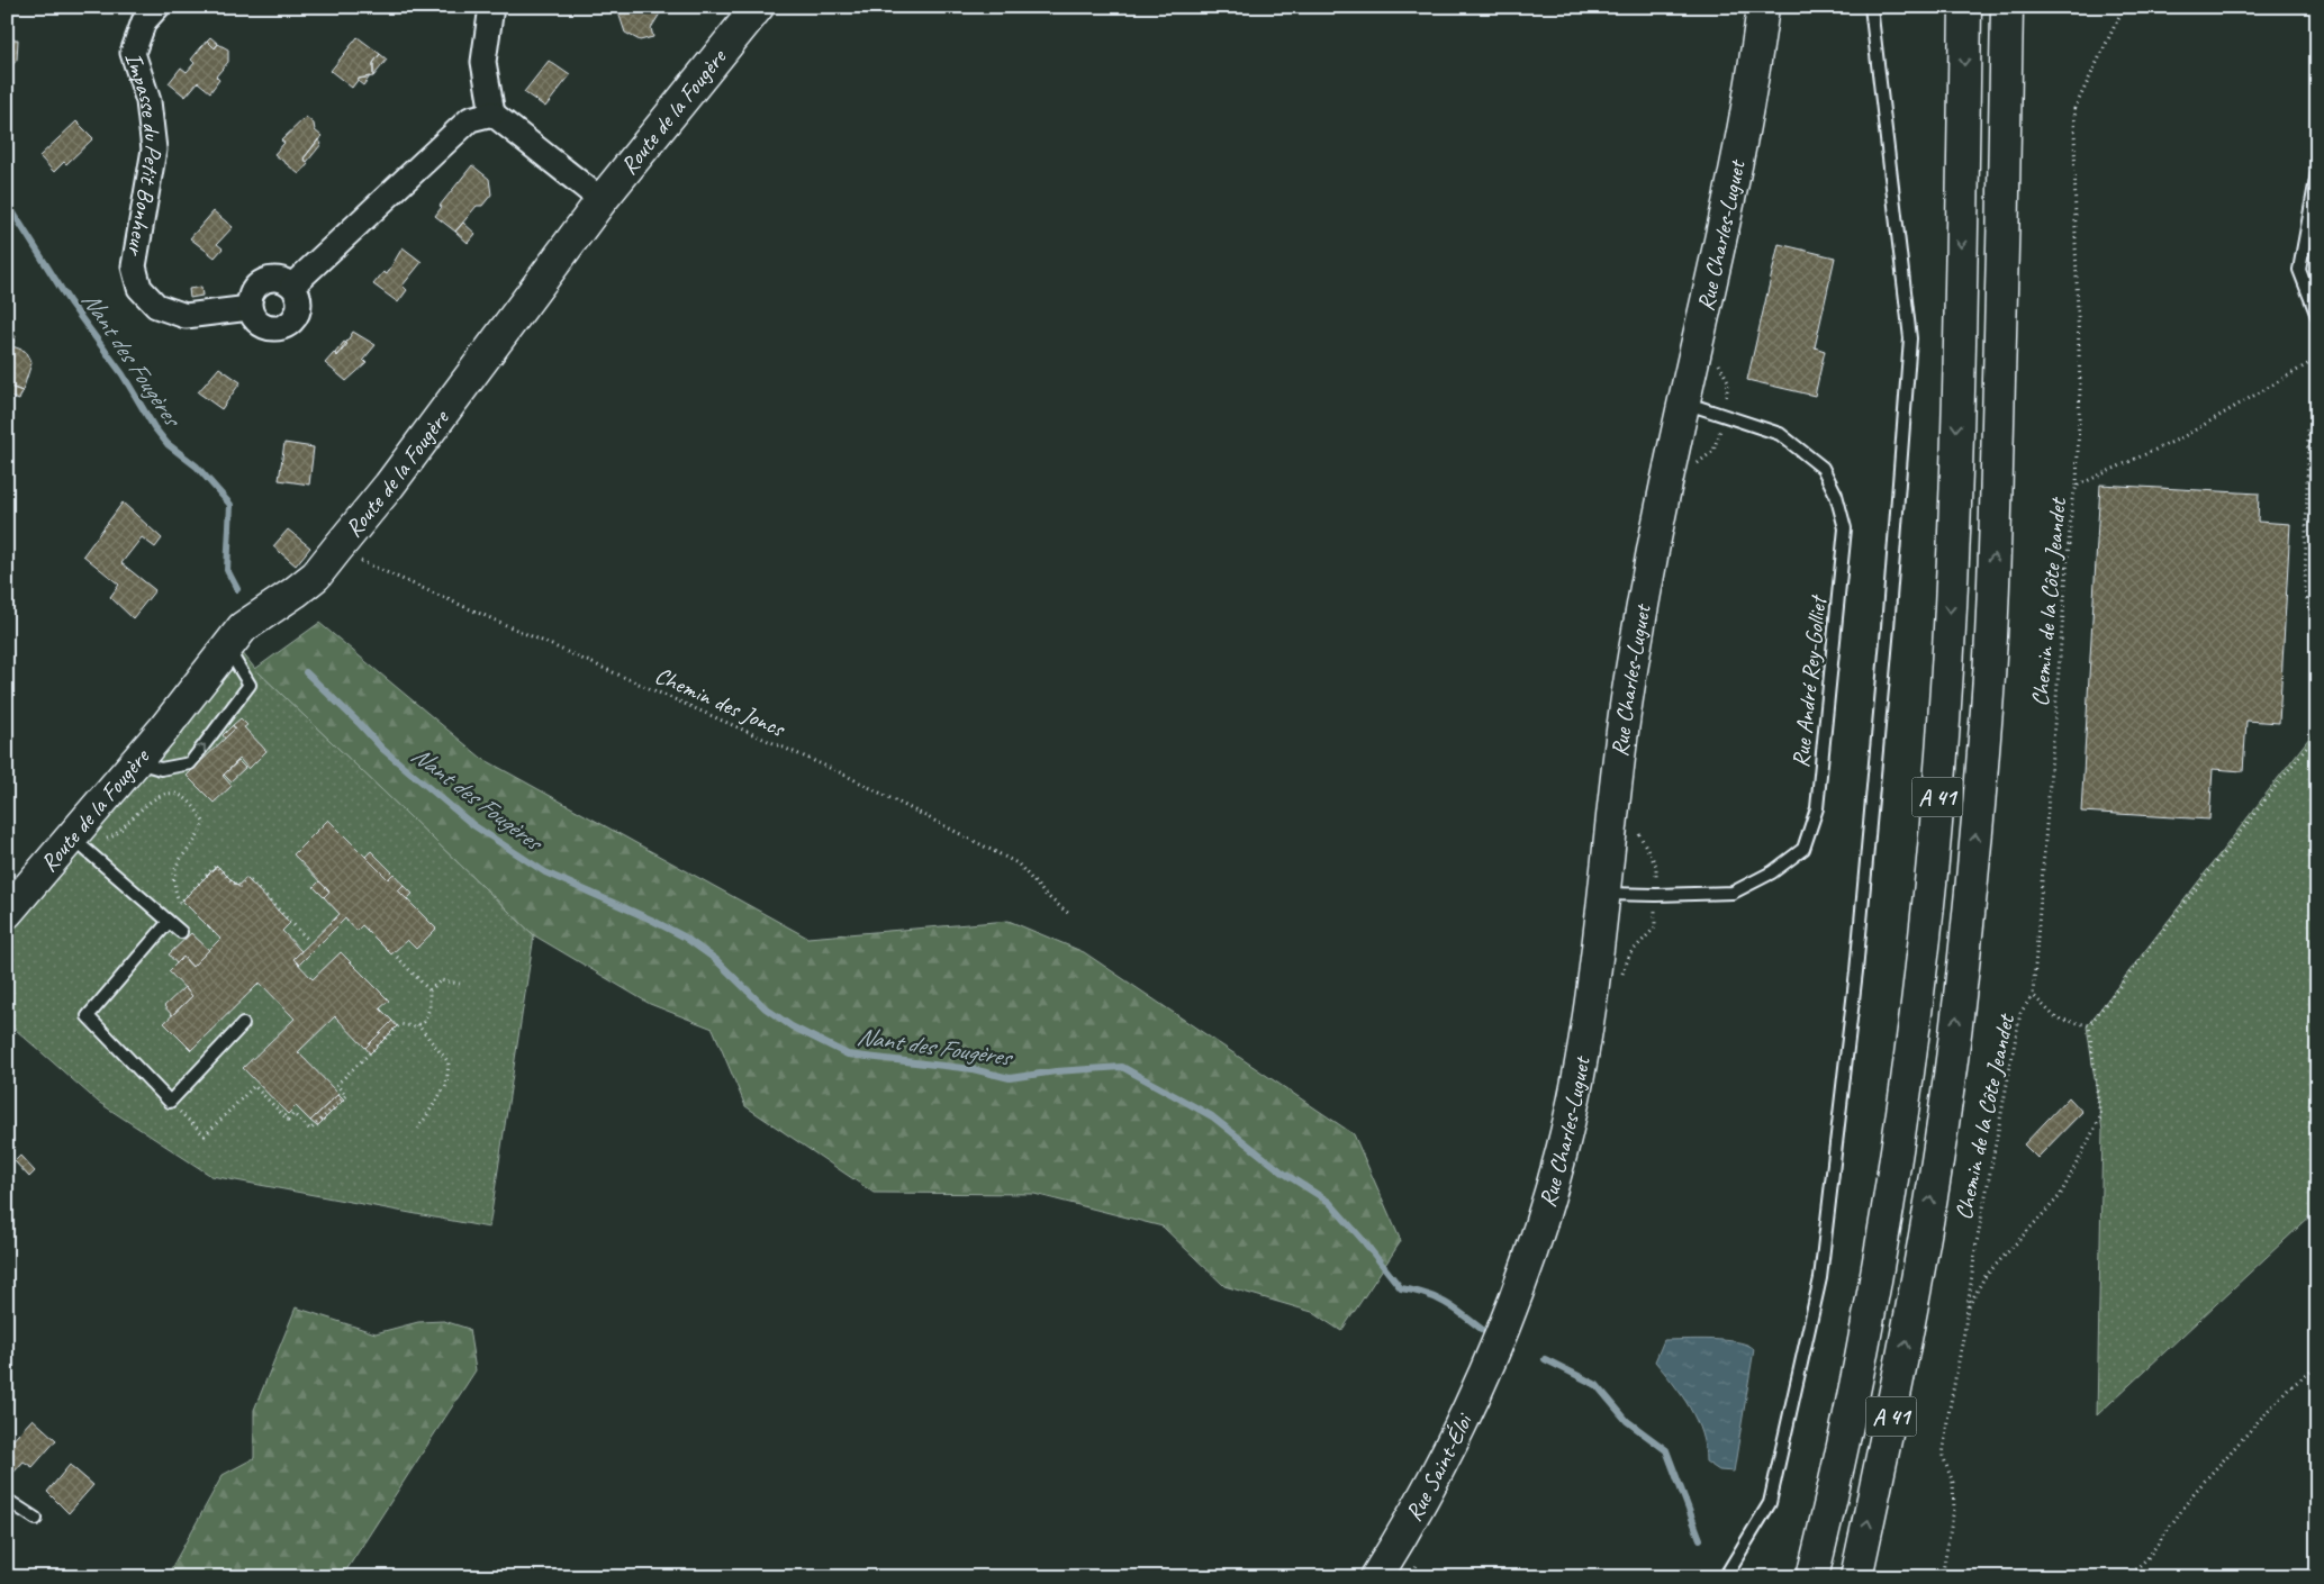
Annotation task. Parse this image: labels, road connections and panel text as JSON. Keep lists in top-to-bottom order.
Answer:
{
  "streets": {
    "main road": [
      "Route de la Fougère",
      "Rue Charles-Luguet",
      "A 41",
      "Rue Saint-Éloi"
    ],
    "street": ["Impasse du Petit Bonheur"],
    "lane": ["Rue André Rey-Golliet"],
    "path": ["Chemin de la Côte Jeandet", "Chemin des Joncs"]
  },
  "crossings": [
    ["Route de la Fougère", "Chemin des Joncs"],
    ["Rue Charles-Luguet", "Rue André Rey-Golliet"],
    ["Rue Charles-Luguet", "Rue Saint-Éloi"]
  ],
  "water": ["Nant des Fougères"]
}
